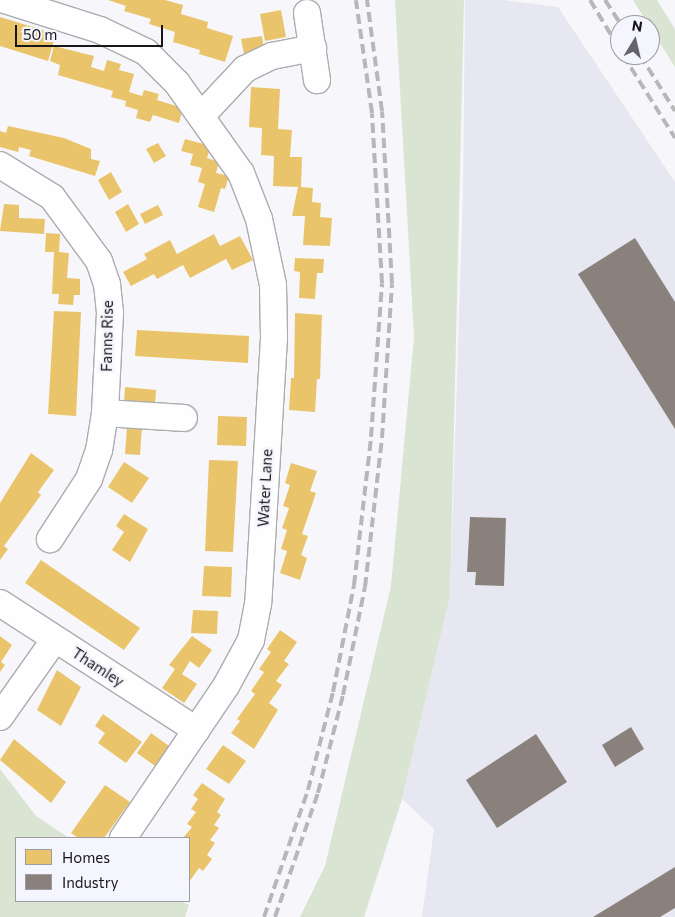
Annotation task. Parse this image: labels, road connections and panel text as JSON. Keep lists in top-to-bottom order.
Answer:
{
  "streets": {
    "street": ["Fanns Rise", "Water Lane", "Thamley"]
  },
  "crossings": [
    ["Water Lane", "Thamley"]
  ],
  "legend": ["Homes", "Industry"],
  "scale_bar": "50 m",
  "north": "top"
}
